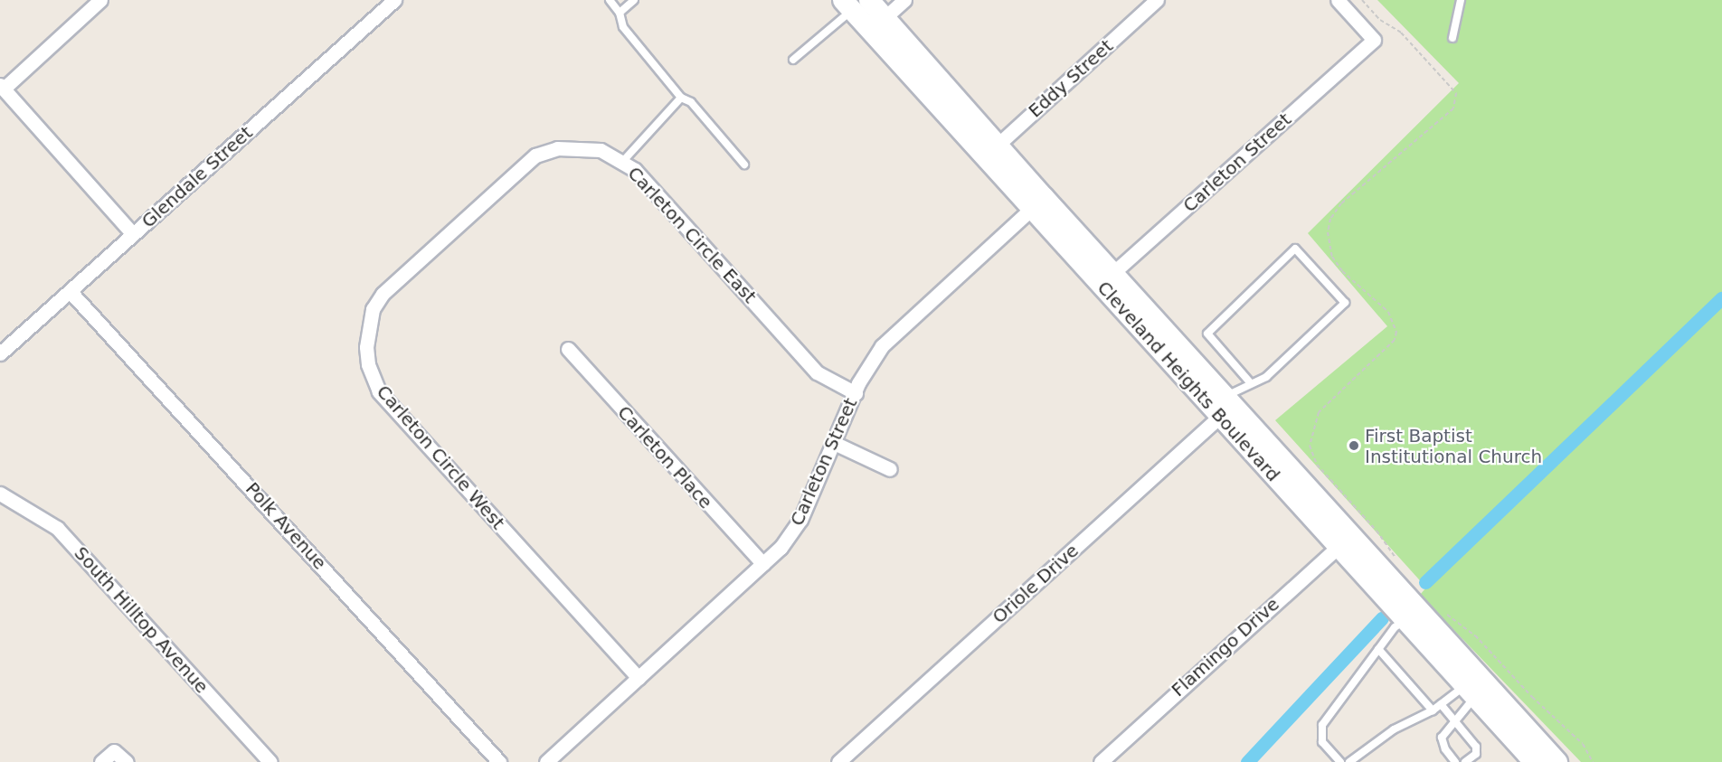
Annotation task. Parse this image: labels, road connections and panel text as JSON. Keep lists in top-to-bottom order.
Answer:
{
  "streets": {
    "street": [
      "Eddy Street",
      "Carleton Street",
      "Glendale Street",
      "Carleton Circle East",
      "Cleveland Heights Boulevard",
      "Carleton Circle West",
      "Carleton Place",
      "Polk Avenue",
      "Oriole Drive",
      "South Hilltop Avenue",
      "Flamingo Drive"
    ]
  },
  "crossings": [
    ["Eddy Street", "Cleveland Heights Boulevard"],
    ["Carleton Street", "Carleton Circle East"],
    ["Carleton Street", "Cleveland Heights Boulevard"],
    ["Carleton Street", "Carleton Circle West"],
    ["Carleton Street", "Carleton Place"],
    ["Glendale Street", "Polk Avenue"],
    ["Carleton Circle East", "Carleton Circle West"],
    ["Cleveland Heights Boulevard", "Oriole Drive"],
    ["Cleveland Heights Boulevard", "Flamingo Drive"]
  ],
  "places": ["First Baptist Institutional Church"]
}
